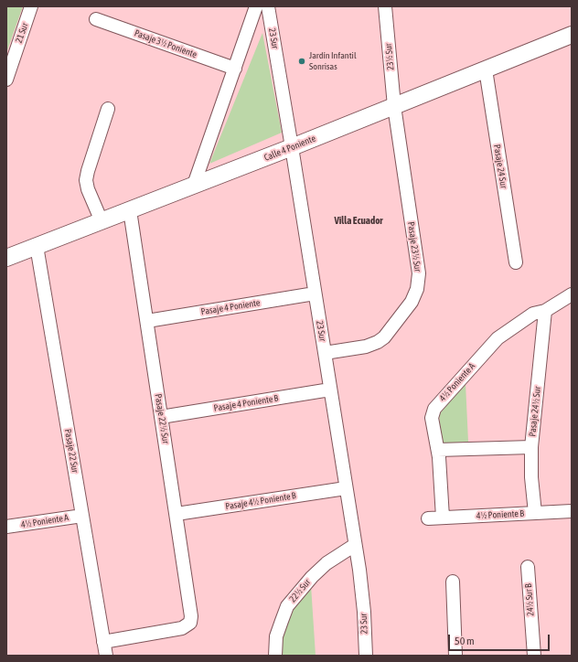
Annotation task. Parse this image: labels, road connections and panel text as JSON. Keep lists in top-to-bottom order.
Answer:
{
  "streets": {
    "street": [
      "21 Sur",
      "23 Sur",
      "Pasaje 3½ Poniente",
      "23½ Sur",
      "Calle 4 Poniente",
      "Pasaje 24 Sur",
      "Pasaje 23½ Sur",
      "Pasaje 4 Poniente",
      "4½ Poniente A",
      "Pasaje 4 Poniente B",
      "Pasaje 24½ Sur",
      "Pasaje 22½ Sur",
      "Pasaje 22 Sur",
      "Pasaje 4½ Poniente B",
      "4½ Poniente B",
      "22½ Sur",
      "24½ Sur B"
    ]
  },
  "crossings": [
    ["23 Sur", "Calle 4 Poniente"],
    ["23 Sur", "Pasaje 23½ Sur"],
    ["23 Sur", "Pasaje 4 Poniente"],
    ["23 Sur", "Pasaje 4 Poniente B"],
    ["23 Sur", "Pasaje 4½ Poniente B"],
    ["23 Sur", "22½ Sur"],
    ["23½ Sur", "Calle 4 Poniente"],
    ["23½ Sur", "Pasaje 23½ Sur"],
    ["Calle 4 Poniente", "Pasaje 24 Sur"],
    ["Calle 4 Poniente", "Pasaje 23½ Sur"],
    ["Calle 4 Poniente", "Pasaje 22½ Sur"],
    ["Calle 4 Poniente", "Pasaje 22 Sur"],
    ["Pasaje 4 Poniente", "Pasaje 22½ Sur"],
    ["4½ Poniente A", "Pasaje 24½ Sur"],
    ["4½ Poniente A", "Pasaje 22 Sur"],
    ["4½ Poniente A", "4½ Poniente B"],
    ["Pasaje 4 Poniente B", "Pasaje 22½ Sur"],
    ["Pasaje 24½ Sur", "4½ Poniente B"],
    ["Pasaje 22½ Sur", "Pasaje 22 Sur"],
    ["Pasaje 22½ Sur", "Pasaje 4½ Poniente B"]
  ],
  "districts": ["Villa Ecuador"],
  "places": ["Jardín Infantil Sonrisas"],
  "scale_bar": "50 m"
}
